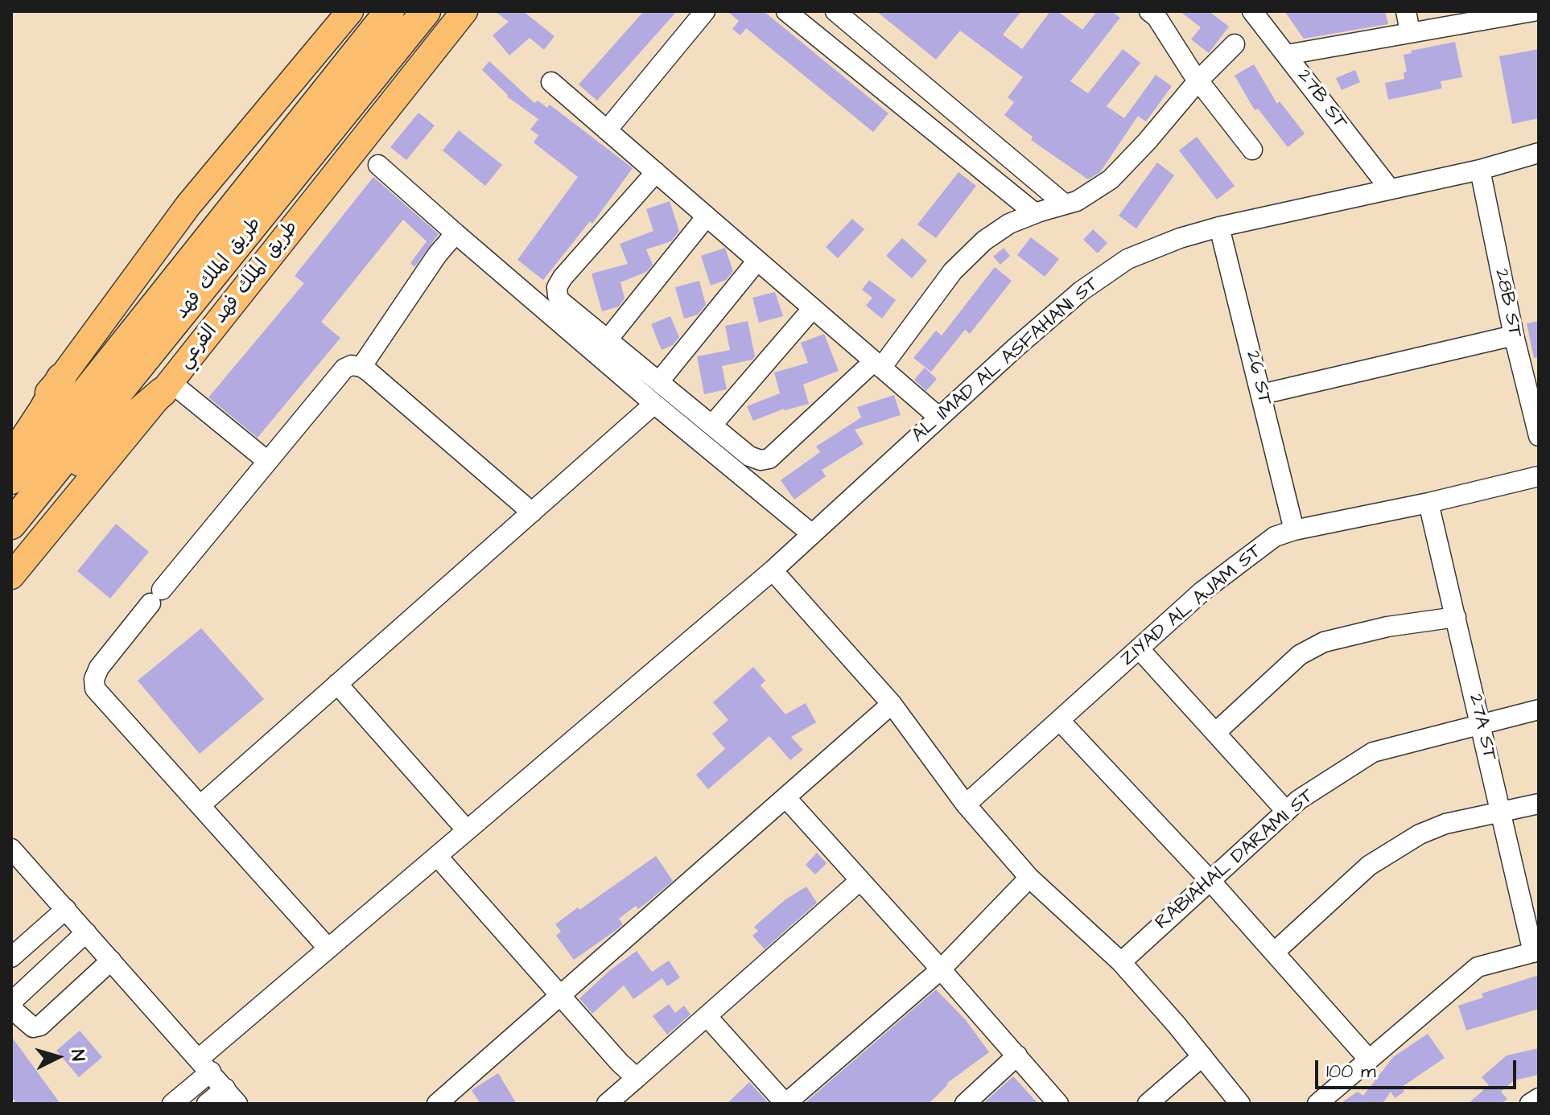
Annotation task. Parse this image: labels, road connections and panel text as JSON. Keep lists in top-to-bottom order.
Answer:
{
  "streets": {
    "highway": ["طريق الملك فهد"],
    "main road": ["طريق الملك فهد الفرعي"],
    "street": [
      "27B ST",
      "28B ST",
      "AL IMAD AL ASFAHANI ST",
      "26 ST",
      "ZIYAD AL AJAM ST",
      "27A ST",
      "RABIAHAL DARAMI ST"
    ]
  },
  "crossings": [
    ["27B ST", "AL IMAD AL ASFAHANI ST"],
    ["28B ST", "AL IMAD AL ASFAHANI ST"],
    ["AL IMAD AL ASFAHANI ST", "26 ST"],
    ["26 ST", "ZIYAD AL AJAM ST"],
    ["ZIYAD AL AJAM ST", "27A ST"],
    ["27A ST", "RABIAHAL DARAMI ST"]
  ],
  "scale_bar": "100 m",
  "north": "right"
}
